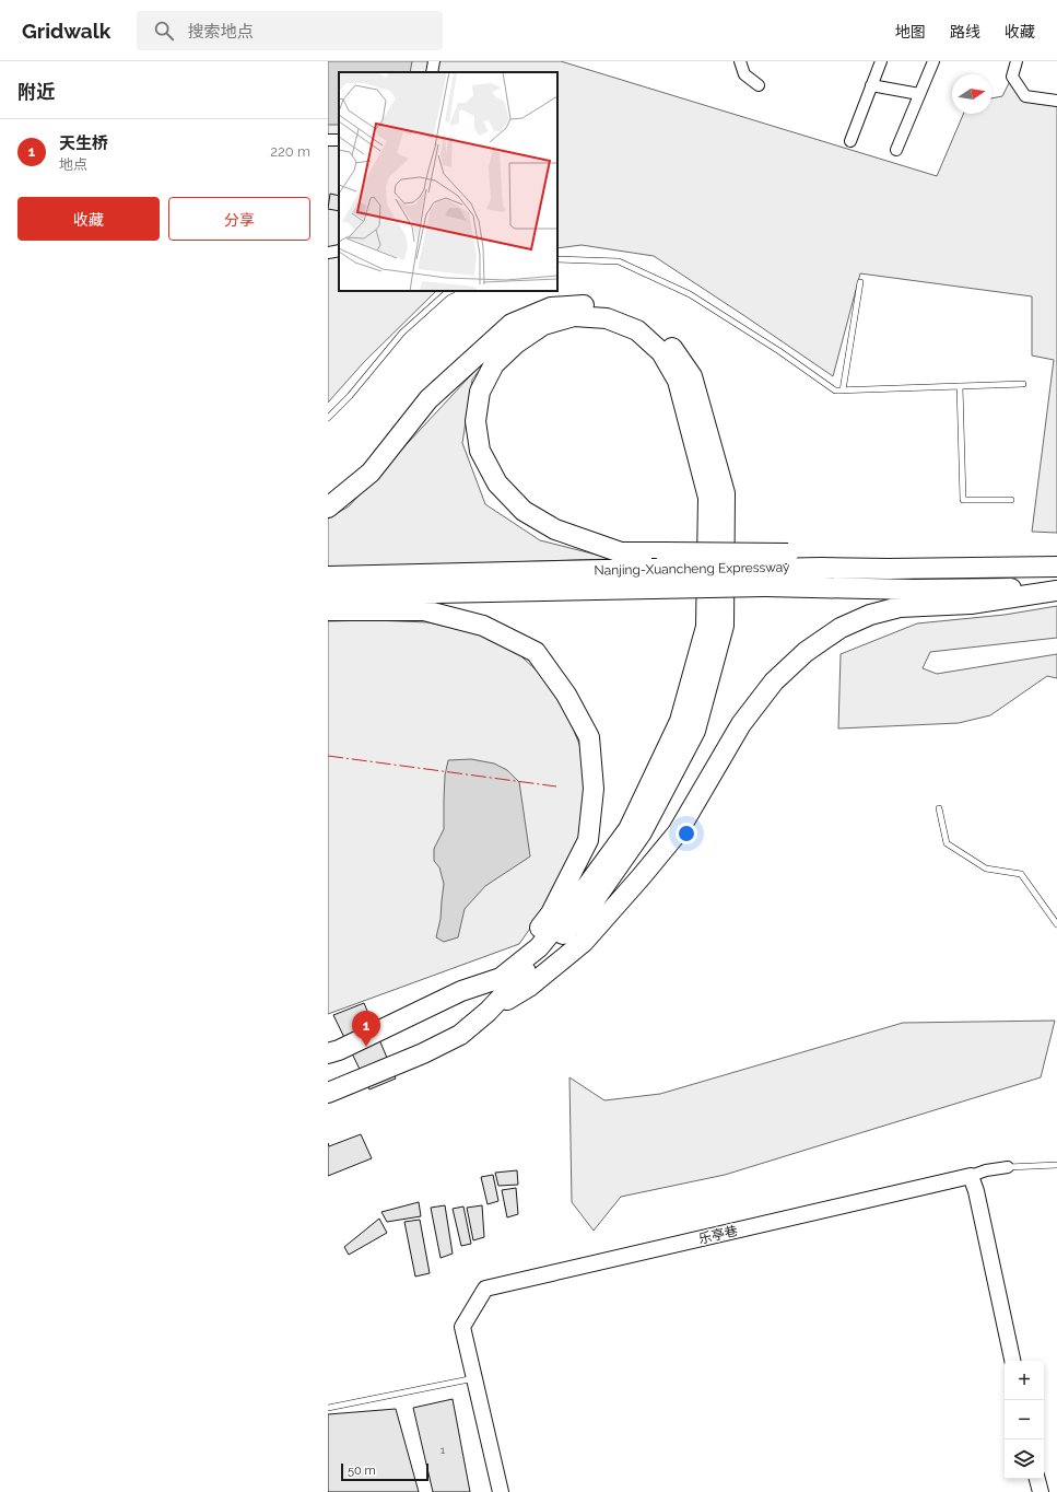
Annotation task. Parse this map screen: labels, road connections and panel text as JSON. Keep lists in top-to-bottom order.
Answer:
{
  "streets": {
    "highway": ["Nanjing-Xuancheng Expressway"],
    "street": ["乐亭巷"]
  },
  "house_numbers": ["1"],
  "scale_bar": "50 m",
  "north": "right",
  "page": {
    "header": "Gridwalk",
    "search": "搜索地点",
    "nav": ["地图", "路线", "收藏"],
    "heading": "附近",
    "list": [
      {
        "mark": "1",
        "name": "天生桥",
        "note": "地点",
        "value": "220 m"
      }
    ],
    "buttons": ["收藏", "分享"],
    "pins": "1",
    "map_buttons": ["+", "−"],
    "scale": "50 m"
  }
}
